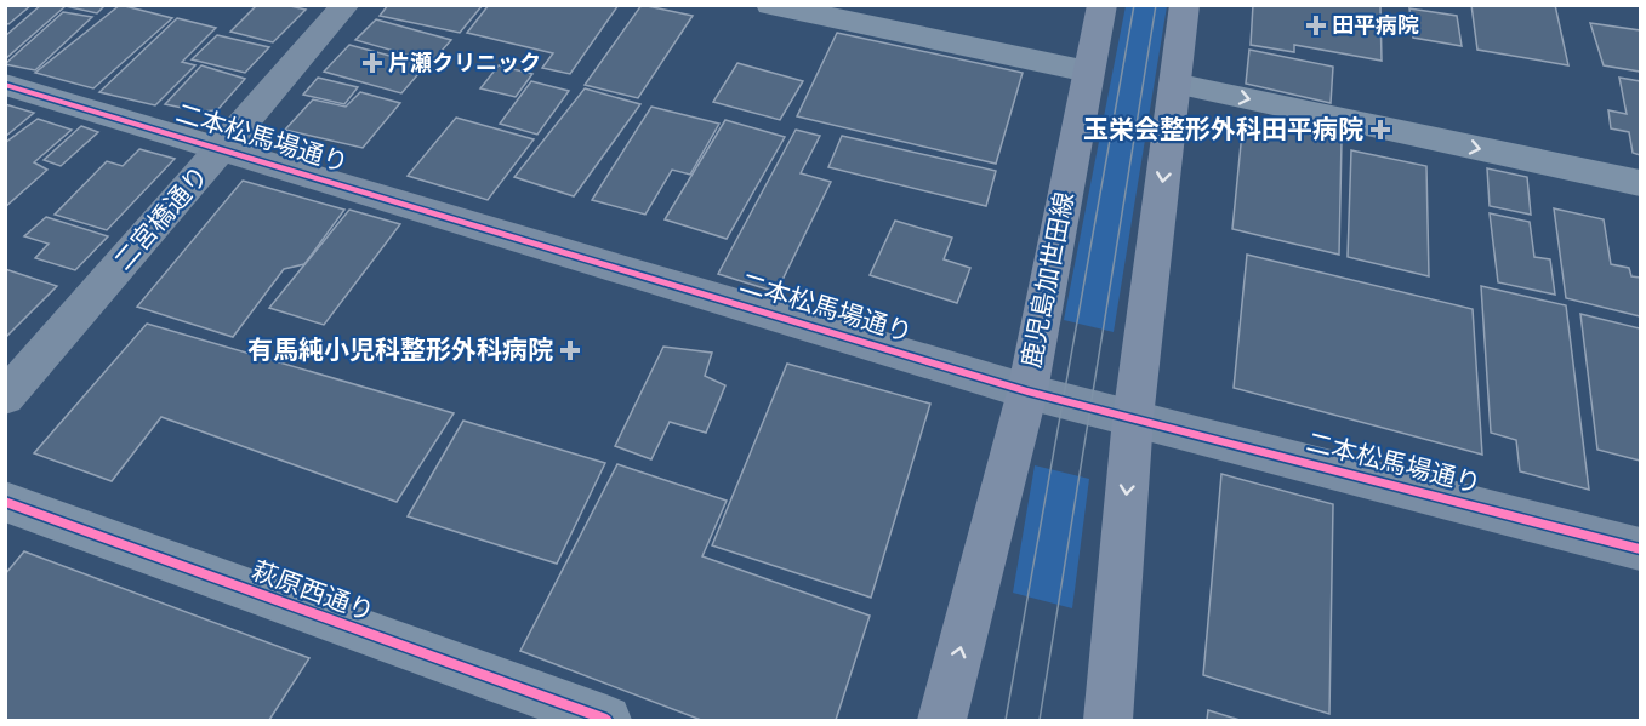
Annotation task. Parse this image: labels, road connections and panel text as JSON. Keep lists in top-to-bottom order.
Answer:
{
  "streets": {
    "main road": ["鹿児島加世田線"],
    "street": ["二本松馬場通り", "二宮橋通り", "萩原西通り"]
  },
  "crossings": [
    ["二本松馬場通り", "二宮橋通り"],
    ["二本松馬場通り", "鹿児島加世田線"]
  ],
  "places": {
    "health": [
      "田平病院",
      "片瀬クリニック",
      "玉栄会整形外科田平病院",
      "有馬純小児科整形外科病院"
    ]
  }
}
